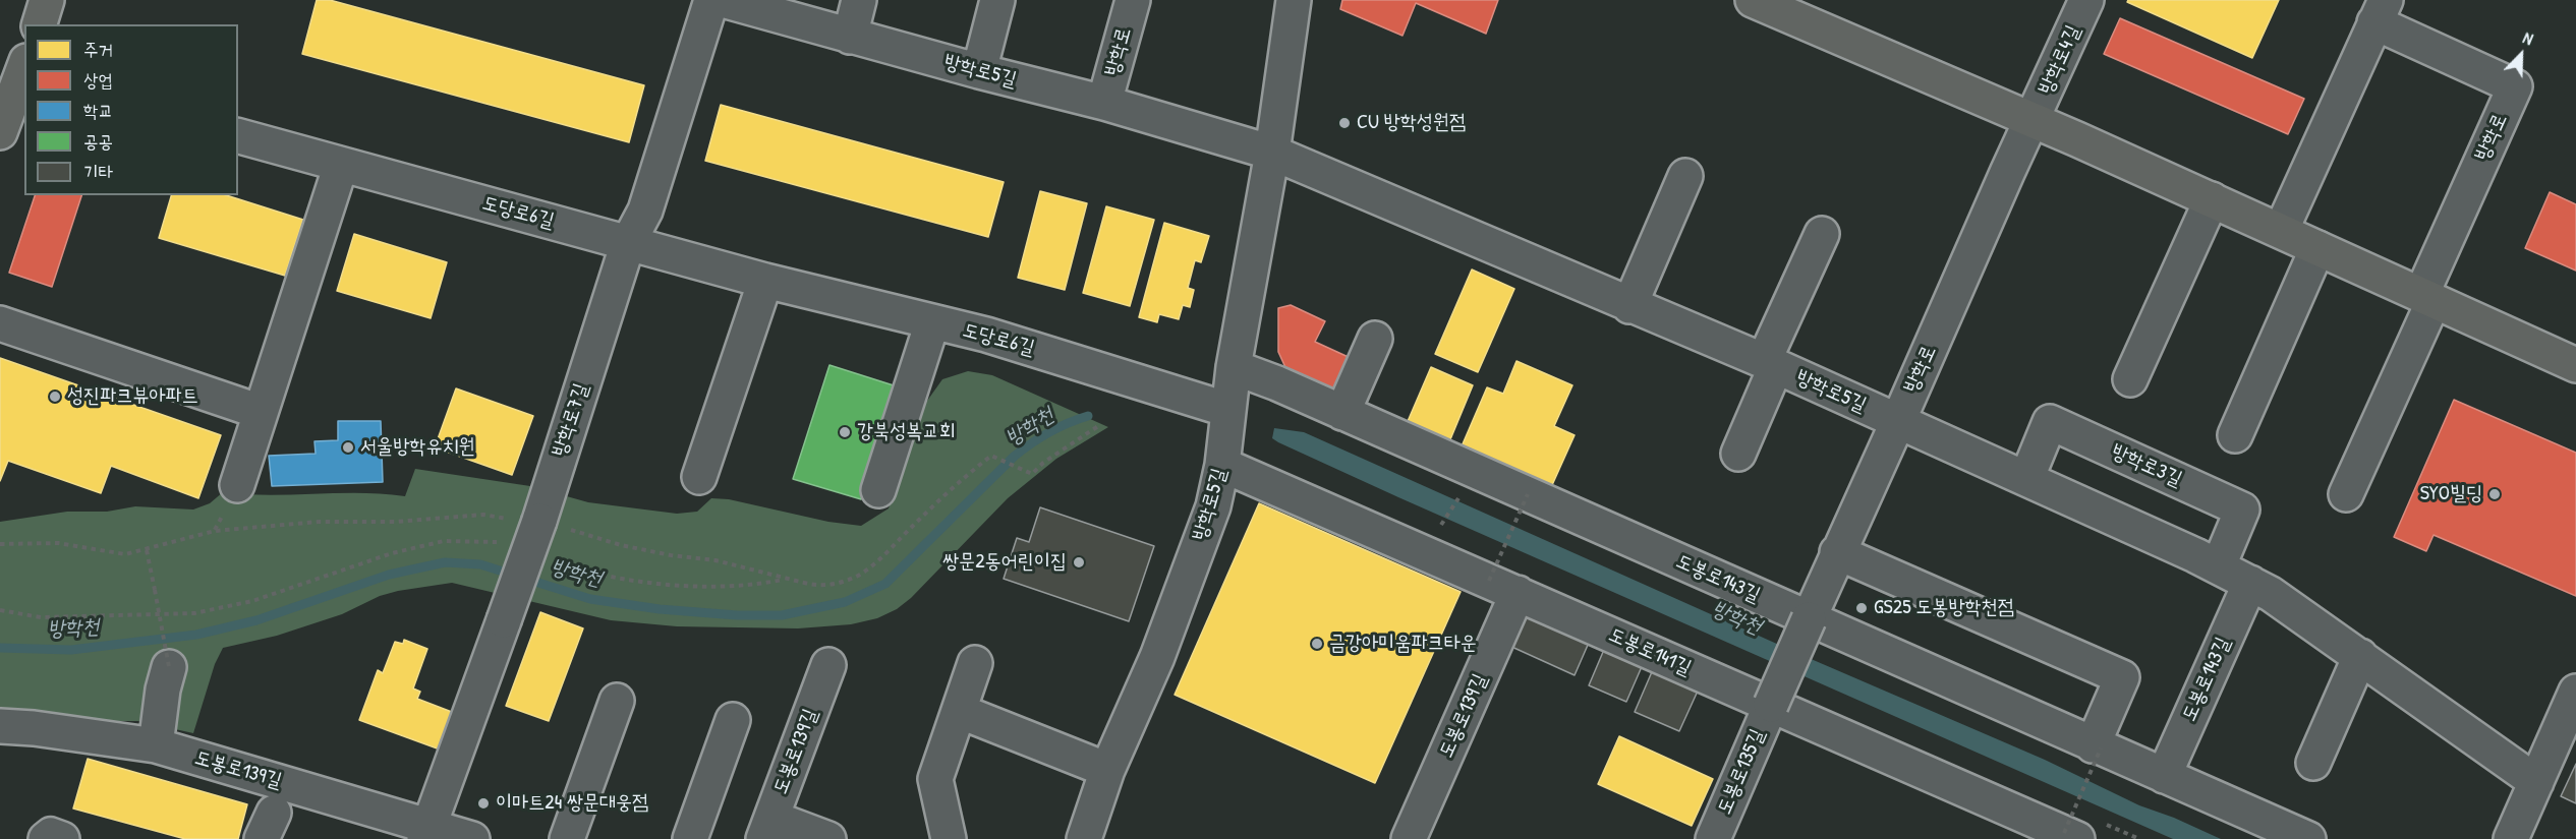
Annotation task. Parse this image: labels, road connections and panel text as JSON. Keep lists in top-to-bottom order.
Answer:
{
  "streets": {
    "street": [
      "방학로",
      "방학로4길",
      "방학로5길",
      "도당로6길",
      "방학로7길",
      "방학로3길",
      "도봉로143길",
      "도봉로141길",
      "도봉로139길",
      "도봉로135길"
    ]
  },
  "crossings": [
    ["방학로", "방학로4길"],
    ["방학로", "방학로5길"],
    ["방학로", "도봉로143길"],
    ["방학로", "도봉로135길"],
    ["방학로5길", "도당로6길"],
    ["방학로5길", "도봉로143길"],
    ["방학로5길", "도봉로141길"],
    ["도당로6길", "방학로7길"],
    ["방학로7길", "도봉로139길"],
    ["도봉로143길", "도봉로135길"],
    ["도봉로141길", "도봉로139길"],
    ["도봉로141길", "도봉로135길"]
  ],
  "water": ["방학천"],
  "places": [
    "CU 방학성원점",
    "성진파크뷰아파트",
    "강북성복교회",
    "서울방학유치원",
    "SYO빌딩",
    "쌍문2동어린이집",
    "GS25 도봉방학천점",
    "금강아미움파크타운",
    "이마트24 쌍문대웅점"
  ],
  "legend": [
    "주거",
    "상업",
    "학교",
    "공공",
    "기타"
  ],
  "north": "top right"
}
